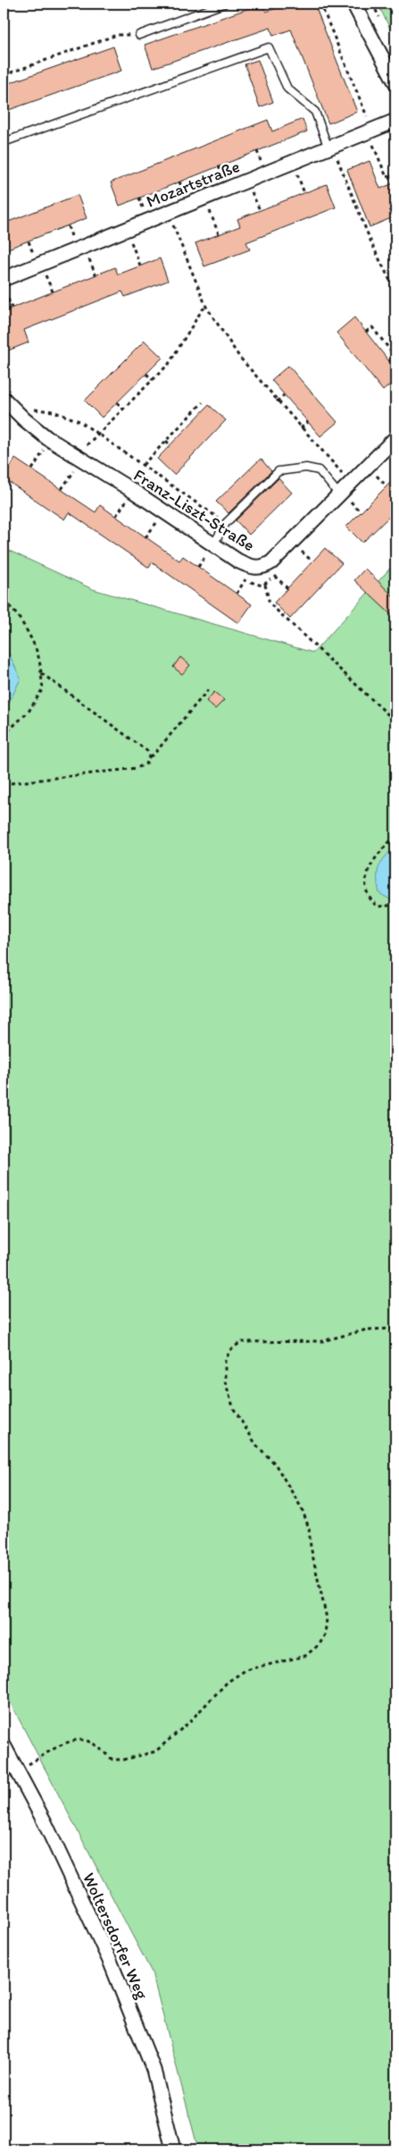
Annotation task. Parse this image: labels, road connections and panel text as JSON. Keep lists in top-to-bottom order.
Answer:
{
  "streets": {
    "street": ["Mozartstraße", "Franz-Liszt-Straße", "Woltersdorfer Weg"]
  }
}
